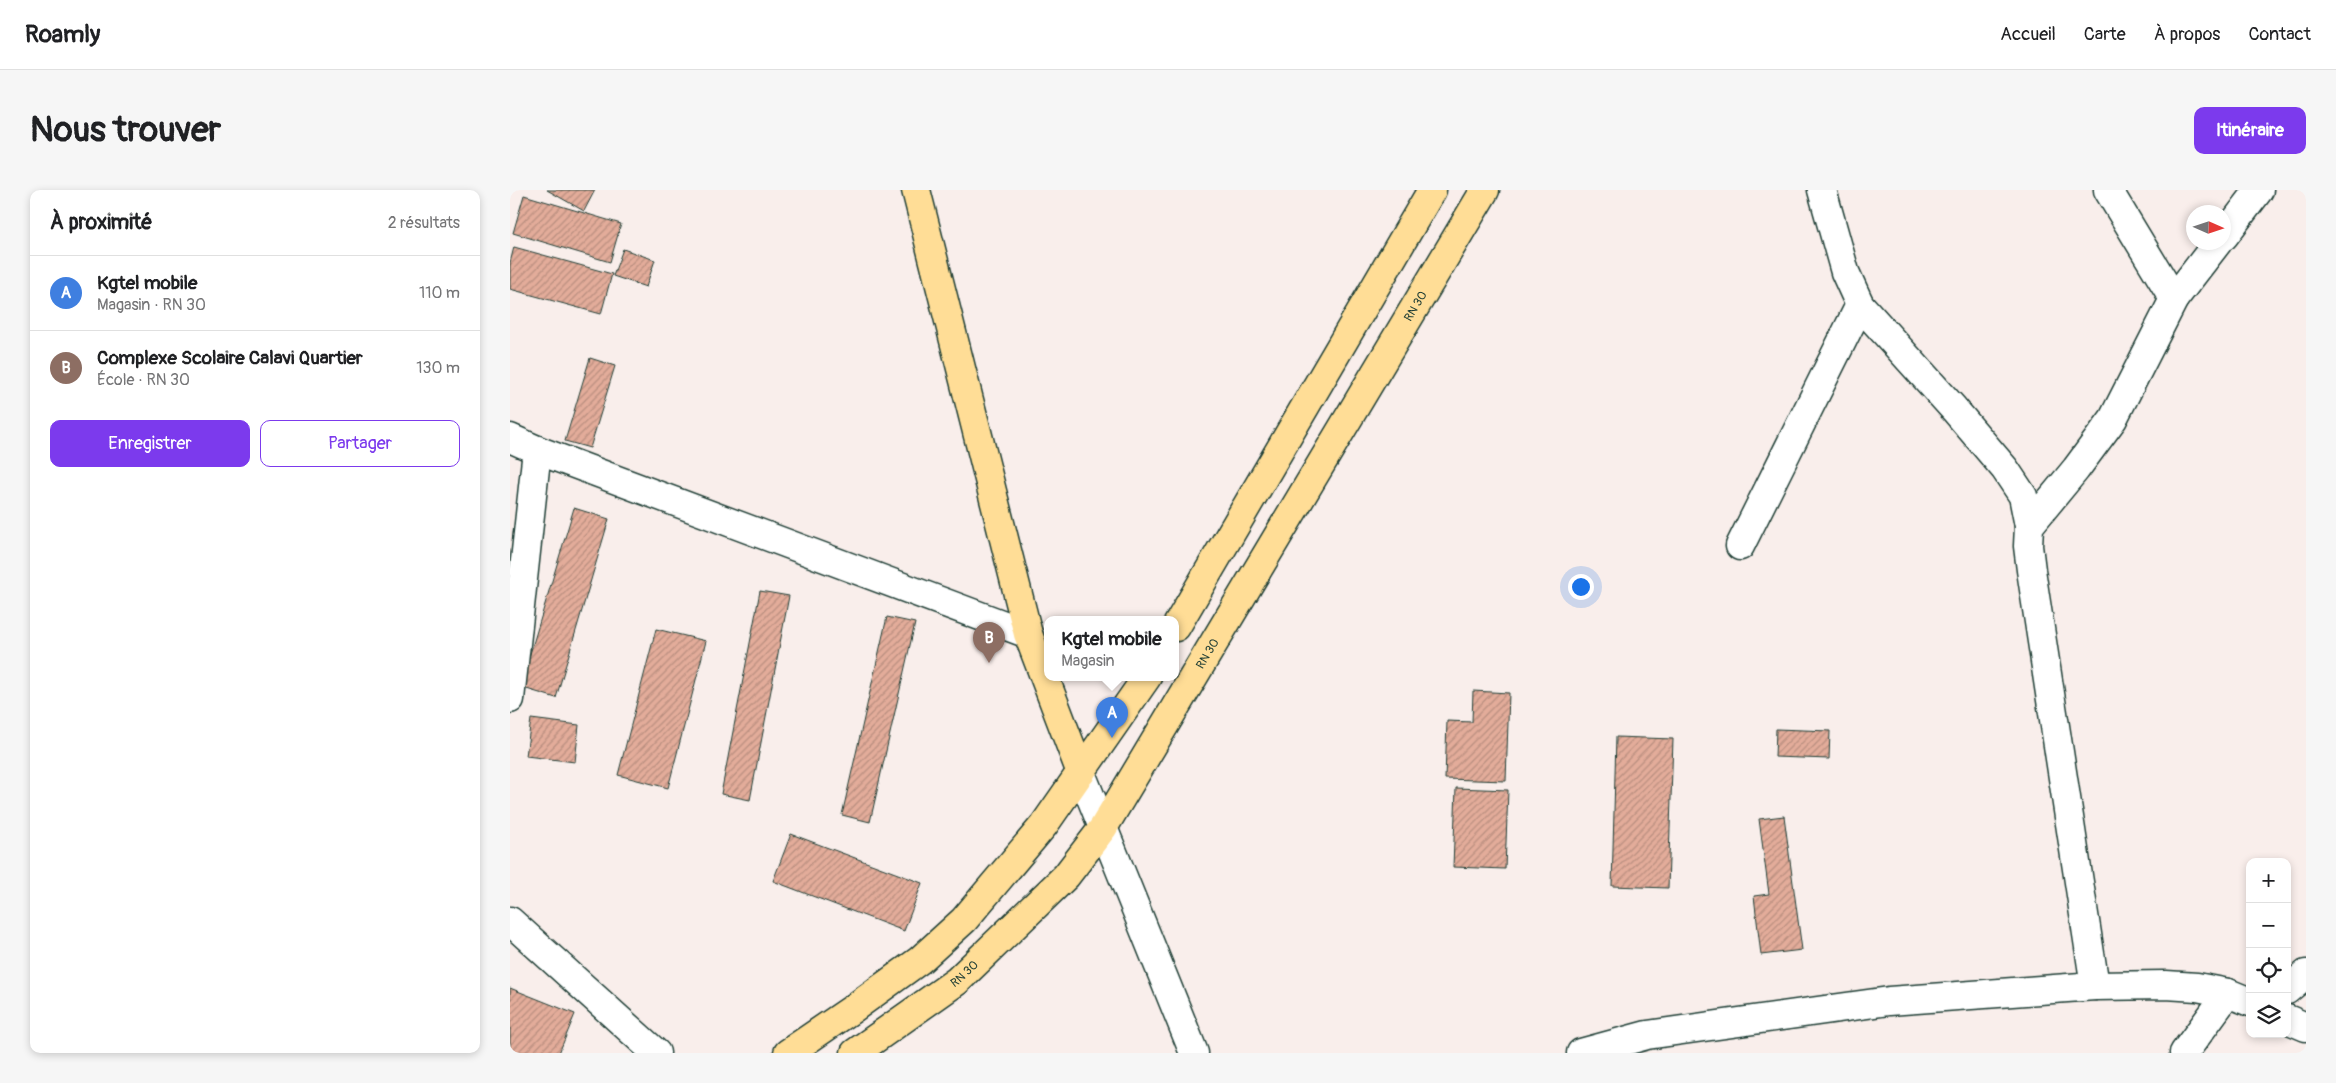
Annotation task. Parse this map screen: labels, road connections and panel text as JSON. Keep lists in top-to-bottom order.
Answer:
{
  "streets": {
    "main road": ["RN 30"]
  },
  "north": "right",
  "page": {
    "header": "Roamly",
    "nav": [
      "Accueil",
      "Carte",
      "À propos",
      "Contact"
    ],
    "buttons": [
      "Itinéraire",
      ["Enregistrer", "Partager"]
    ],
    "title": "Nous trouver",
    "heading": ["À proximité", "2 résultats"],
    "list": [
      {
        "mark": "A",
        "name": "Kgtel mobile",
        "note": "Magasin · RN 30",
        "value": "110 m"
      },
      {
        "mark": "B",
        "name": "Complexe Scolaire Calavi Quartier",
        "note": "École · RN 30",
        "value": "130 m"
      }
    ],
    "popup": ["Kgtel mobile", "Magasin"],
    "pins": ["B", "A"],
    "map_buttons": ["+", "−"]
  }
}
